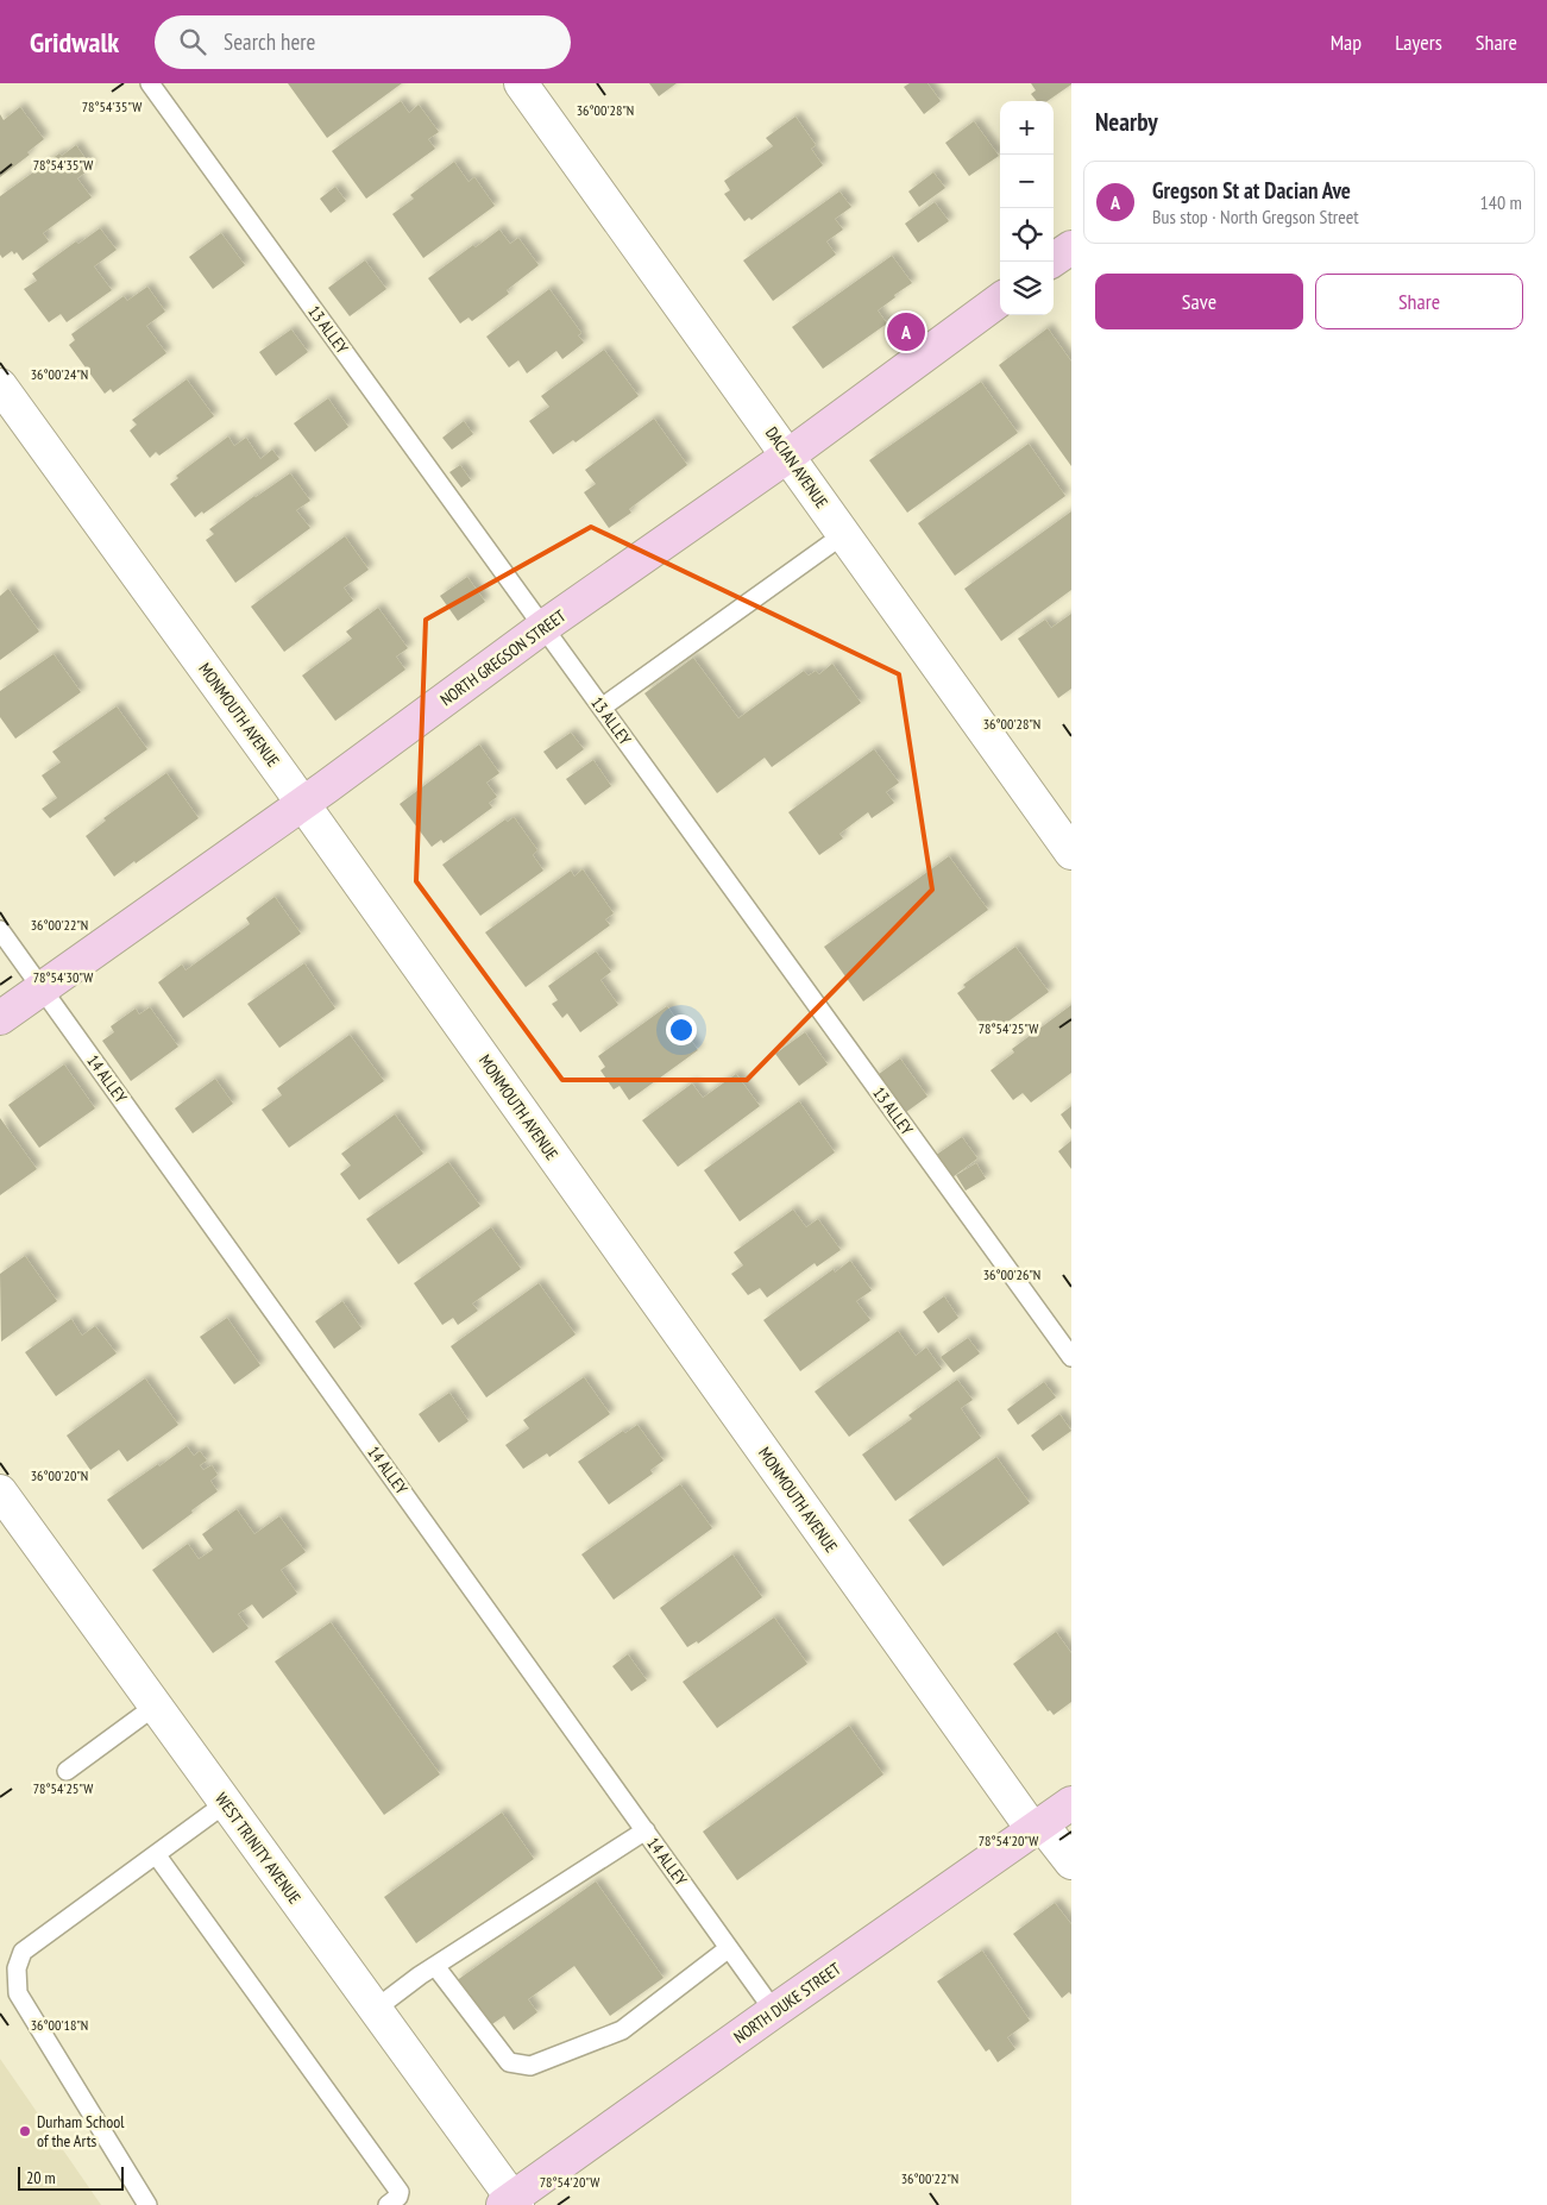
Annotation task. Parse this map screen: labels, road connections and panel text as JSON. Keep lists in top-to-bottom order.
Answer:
{
  "streets": {
    "main road": ["NORTH GREGSON STREET", "NORTH DUKE STREET"],
    "street": ["DACIAN AVENUE", "MONMOUTH AVENUE", "WEST TRINITY AVENUE"],
    "lane": ["13 ALLEY", "14 ALLEY"]
  },
  "crossings": [
    ["13 ALLEY", "NORTH GREGSON STREET"],
    ["DACIAN AVENUE", "NORTH GREGSON STREET"],
    ["NORTH GREGSON STREET", "MONMOUTH AVENUE"],
    ["NORTH GREGSON STREET", "14 ALLEY"],
    ["MONMOUTH AVENUE", "NORTH DUKE STREET"],
    ["14 ALLEY", "NORTH DUKE STREET"],
    ["WEST TRINITY AVENUE", "NORTH DUKE STREET"]
  ],
  "places": ["Durham School of the Arts"],
  "scale_bar": "20 m",
  "page": {
    "header": "Gridwalk",
    "search": "Search here",
    "nav": ["Map", "Layers", "Share"],
    "heading": "Nearby",
    "map_buttons": ["+", "−"],
    "list": [
      {
        "mark": "A",
        "name": "Gregson St at Dacian Ave",
        "note": "Bus stop · North Gregson Street",
        "value": "140 m"
      }
    ],
    "buttons": ["Save", "Share"],
    "pins": "A",
    "scale": "20 m"
  },
  "coordinates": [
    "78°54'35\"W",
    "36°00'28\"N",
    "36°00'24\"N",
    "36°00'22\"N",
    "78°54'30\"W",
    "78°54'25\"W",
    "36°00'26\"N",
    "36°00'20\"N",
    "78°54'20\"W",
    "36°00'18\"N"
  ]
}
